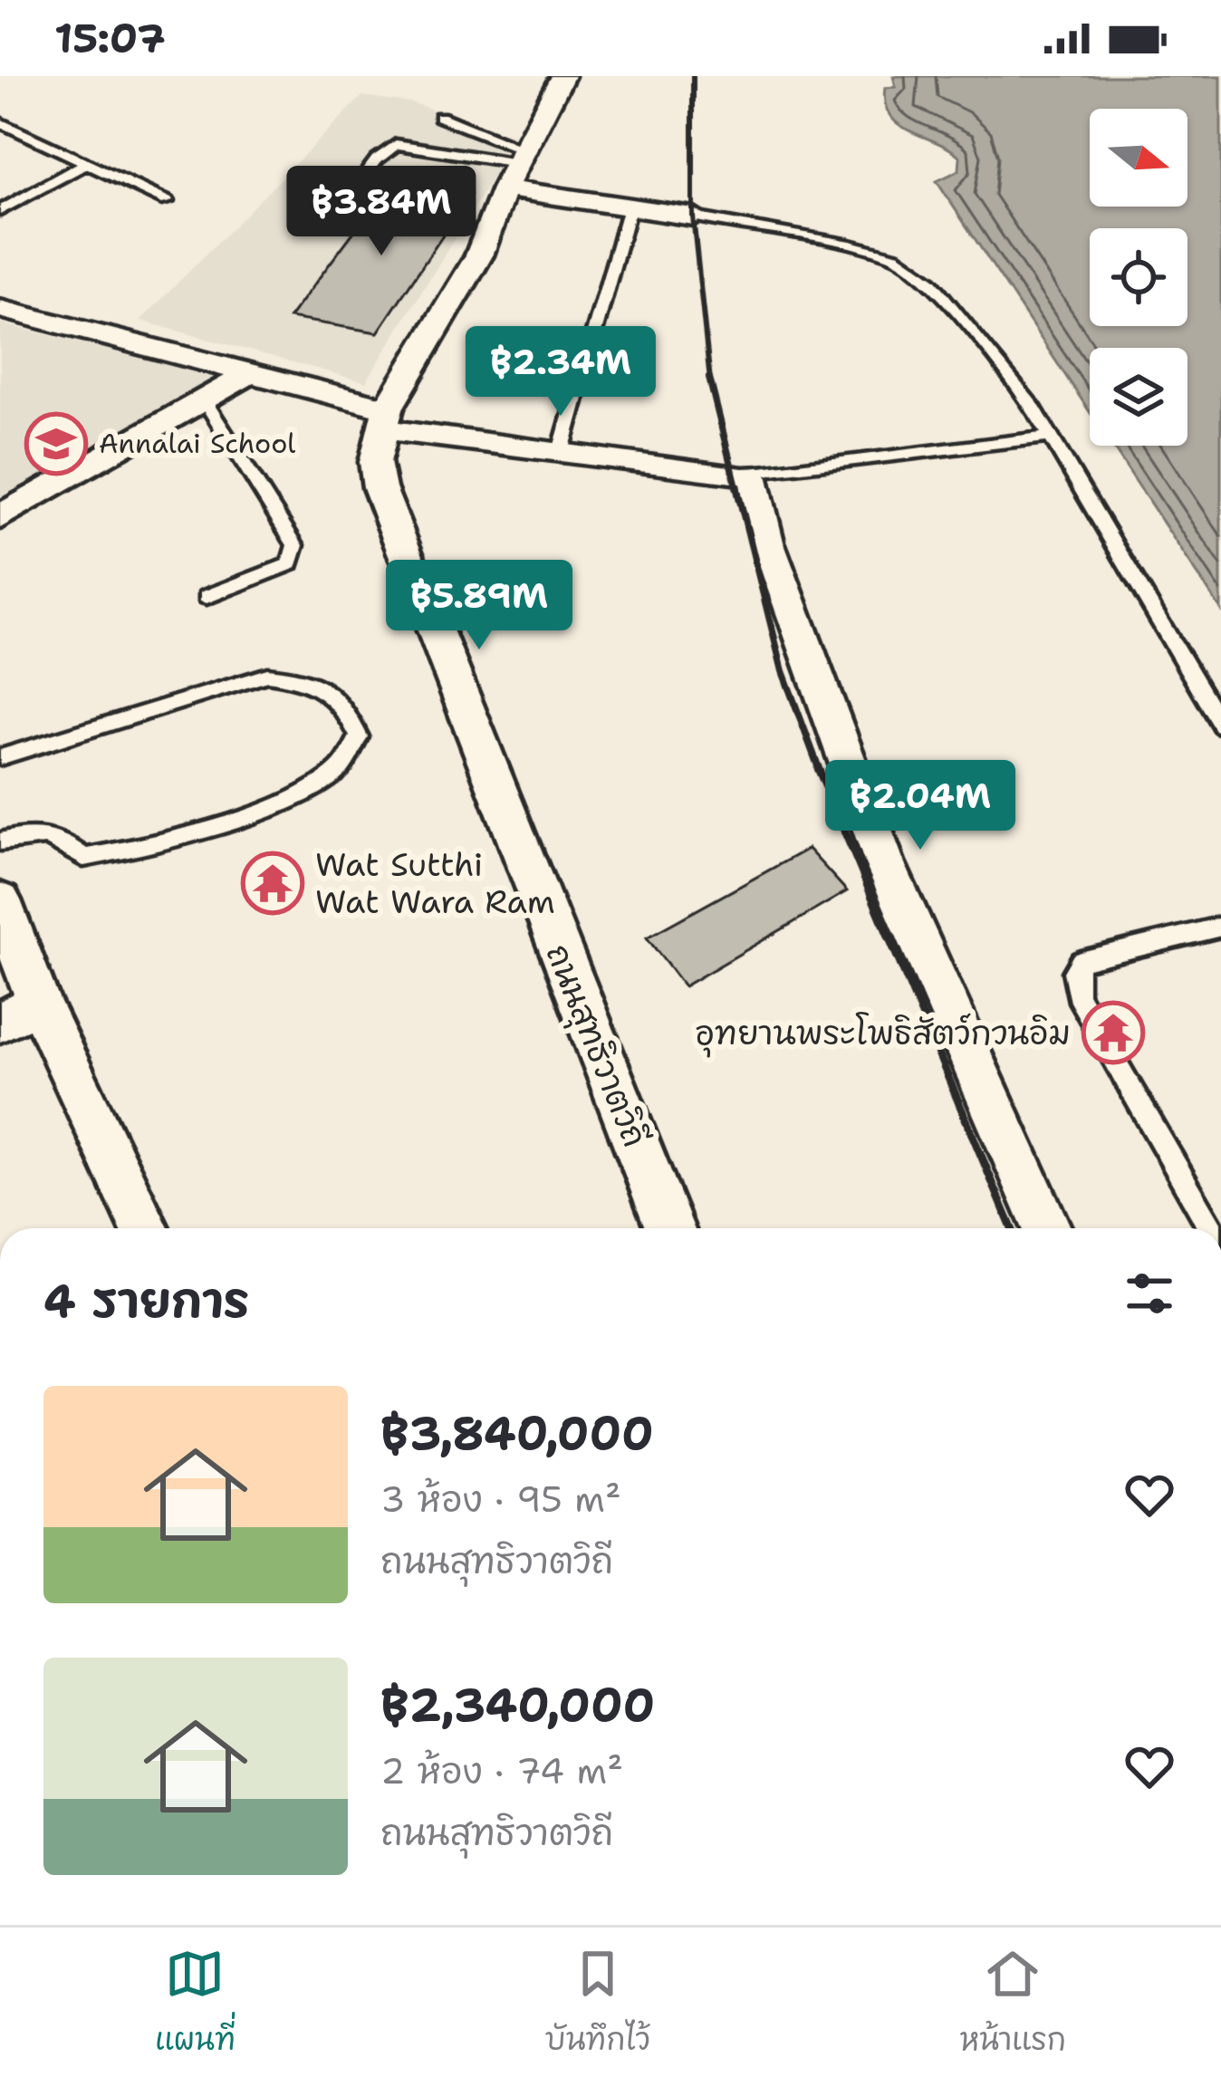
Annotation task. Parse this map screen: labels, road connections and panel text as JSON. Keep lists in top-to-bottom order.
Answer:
{
  "streets": {
    "street": ["ถนนสุทธิวาตวิถี"]
  },
  "places": {
    "school or university": ["Annalai School"],
    "temple": ["Wat Sutthi Wat Wara Ram", "อุทยานพระโพธิสัตว์กวนอิม"]
  },
  "north": "right",
  "page": {
    "status": "15:07",
    "price": [
      "฿3.84M",
      "฿2.34M",
      "฿5.89M",
      "฿2.04M"
    ],
    "heading": "4 รายการ",
    "list": [
      {
        "name": "฿3,840,000",
        "note": "3 ห้อง · 95 m² · ถนนสุทธิวาตวิถี"
      },
      {
        "name": "฿2,340,000",
        "note": "2 ห้อง · 74 m² · ถนนสุทธิวาตวิถี"
      }
    ],
    "tabs": ["แผนที่", "บันทึกไว้", "หน้าแรก"]
  }
}
